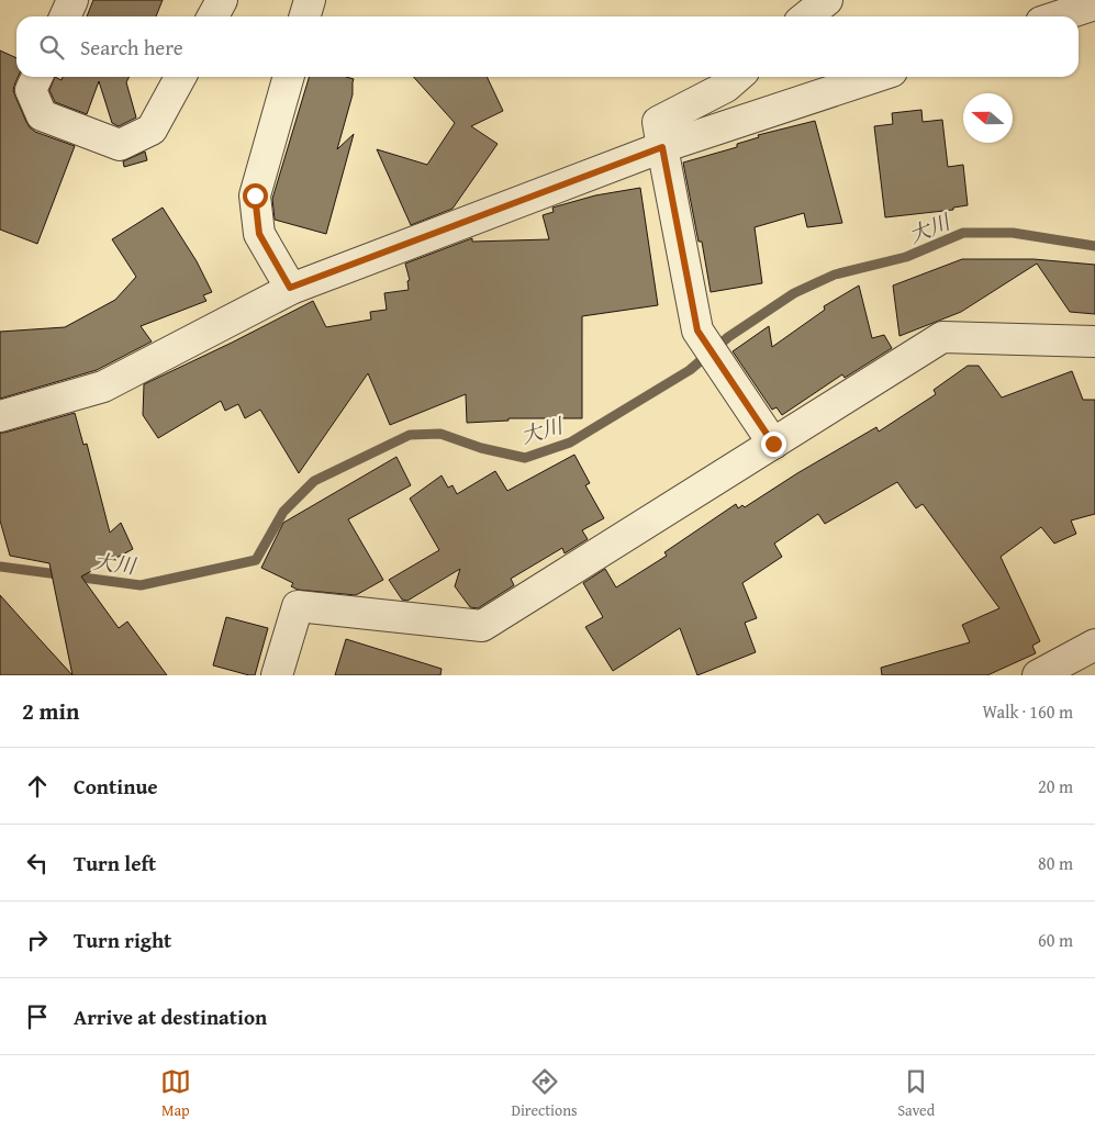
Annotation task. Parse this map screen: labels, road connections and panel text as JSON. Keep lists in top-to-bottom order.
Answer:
{
  "water": ["大川"],
  "north": "left",
  "page": {
    "search": "Search here",
    "heading": ["2 min", "Walk · 160 m"],
    "list": [
      ["Continue", "20 m"],
      ["Turn left", "80 m"],
      ["Turn right", "60 m"],
      "Arrive at destination"
    ],
    "nav": ["Map", "Directions", "Saved"]
  }
}
